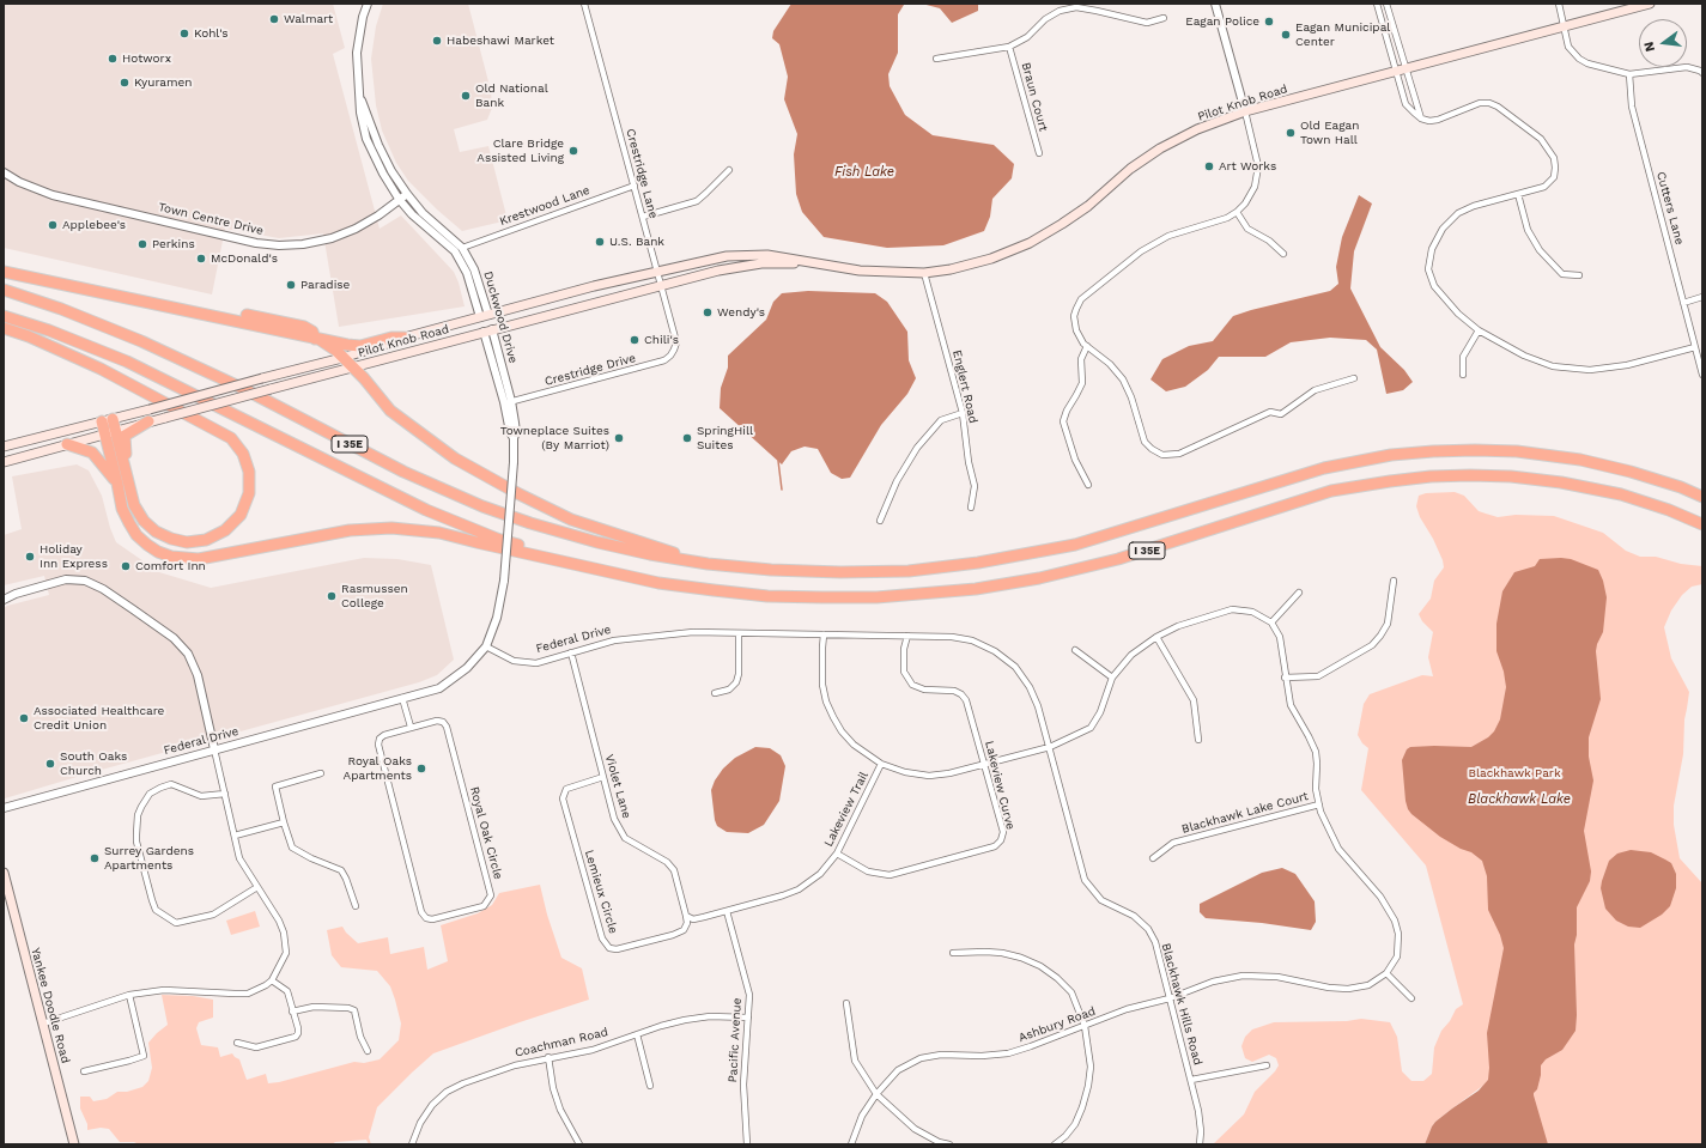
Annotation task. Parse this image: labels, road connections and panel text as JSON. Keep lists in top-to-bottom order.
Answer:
{
  "streets": {
    "highway": ["I 35E"],
    "main road": ["Pilot Knob Road", "Duckwood Drive", "Yankee Doodle Road"],
    "street": [
      "Braun Court",
      "Crestridge Lane",
      "Krestwood Lane",
      "Cutters Lane",
      "Town Centre Drive",
      "Crestridge Drive",
      "Englert Road",
      "Federal Drive",
      "Lakeview Curve",
      "Violet Lane",
      "Lakeview Trail",
      "Blackhawk Lake Court",
      "Royal Oak Circle",
      "Lemieux Circle",
      "Blackhawk Hills Road",
      "Ashbury Road",
      "Pacific Avenue",
      "Coachman Road"
    ]
  },
  "crossings": [
    ["Pilot Knob Road", "Crestridge Lane"],
    ["Pilot Knob Road", "Duckwood Drive"],
    ["Pilot Knob Road", "Englert Road"],
    ["Crestridge Lane", "Krestwood Lane"],
    ["Crestridge Lane", "Crestridge Drive"],
    ["Krestwood Lane", "Duckwood Drive"],
    ["Town Centre Drive", "Duckwood Drive"],
    ["Duckwood Drive", "Crestridge Drive"],
    ["Duckwood Drive", "Federal Drive"],
    ["Federal Drive", "Lakeview Curve"],
    ["Federal Drive", "Violet Lane"],
    ["Federal Drive", "Blackhawk Hills Road"],
    ["Lakeview Curve", "Lakeview Trail"],
    ["Violet Lane", "Lemieux Circle"],
    ["Lakeview Trail", "Pacific Avenue"],
    ["Blackhawk Hills Road", "Ashbury Road"],
    ["Pacific Avenue", "Coachman Road"]
  ],
  "water": ["Fish Lake", "Blackhawk Lake"],
  "parks": ["Blackhawk Park"],
  "places": [
    "Walmart",
    "Eagan Police",
    "Kohl's",
    "Eagan Municipal Center",
    "Habeshawi Market",
    "Hotworx",
    "Kyuramen",
    "Old National Bank",
    "Old Eagan Town Hall",
    "Clare Bridge Assisted Living",
    "Art Works",
    "Applebee's",
    "U.S. Bank",
    "Perkins",
    "McDonald's",
    "Paradise",
    "Wendy's",
    "Chili's",
    "Towneplace Suites (By Marriot)",
    "SpringHill Suites",
    "Holiday Inn Express",
    "Comfort Inn",
    "Rasmussen College",
    "Associated Healthcare Credit Union",
    "South Oaks Church",
    "Royal Oaks Apartments",
    "Surrey Gardens Apartments"
  ],
  "north": "left"
}
